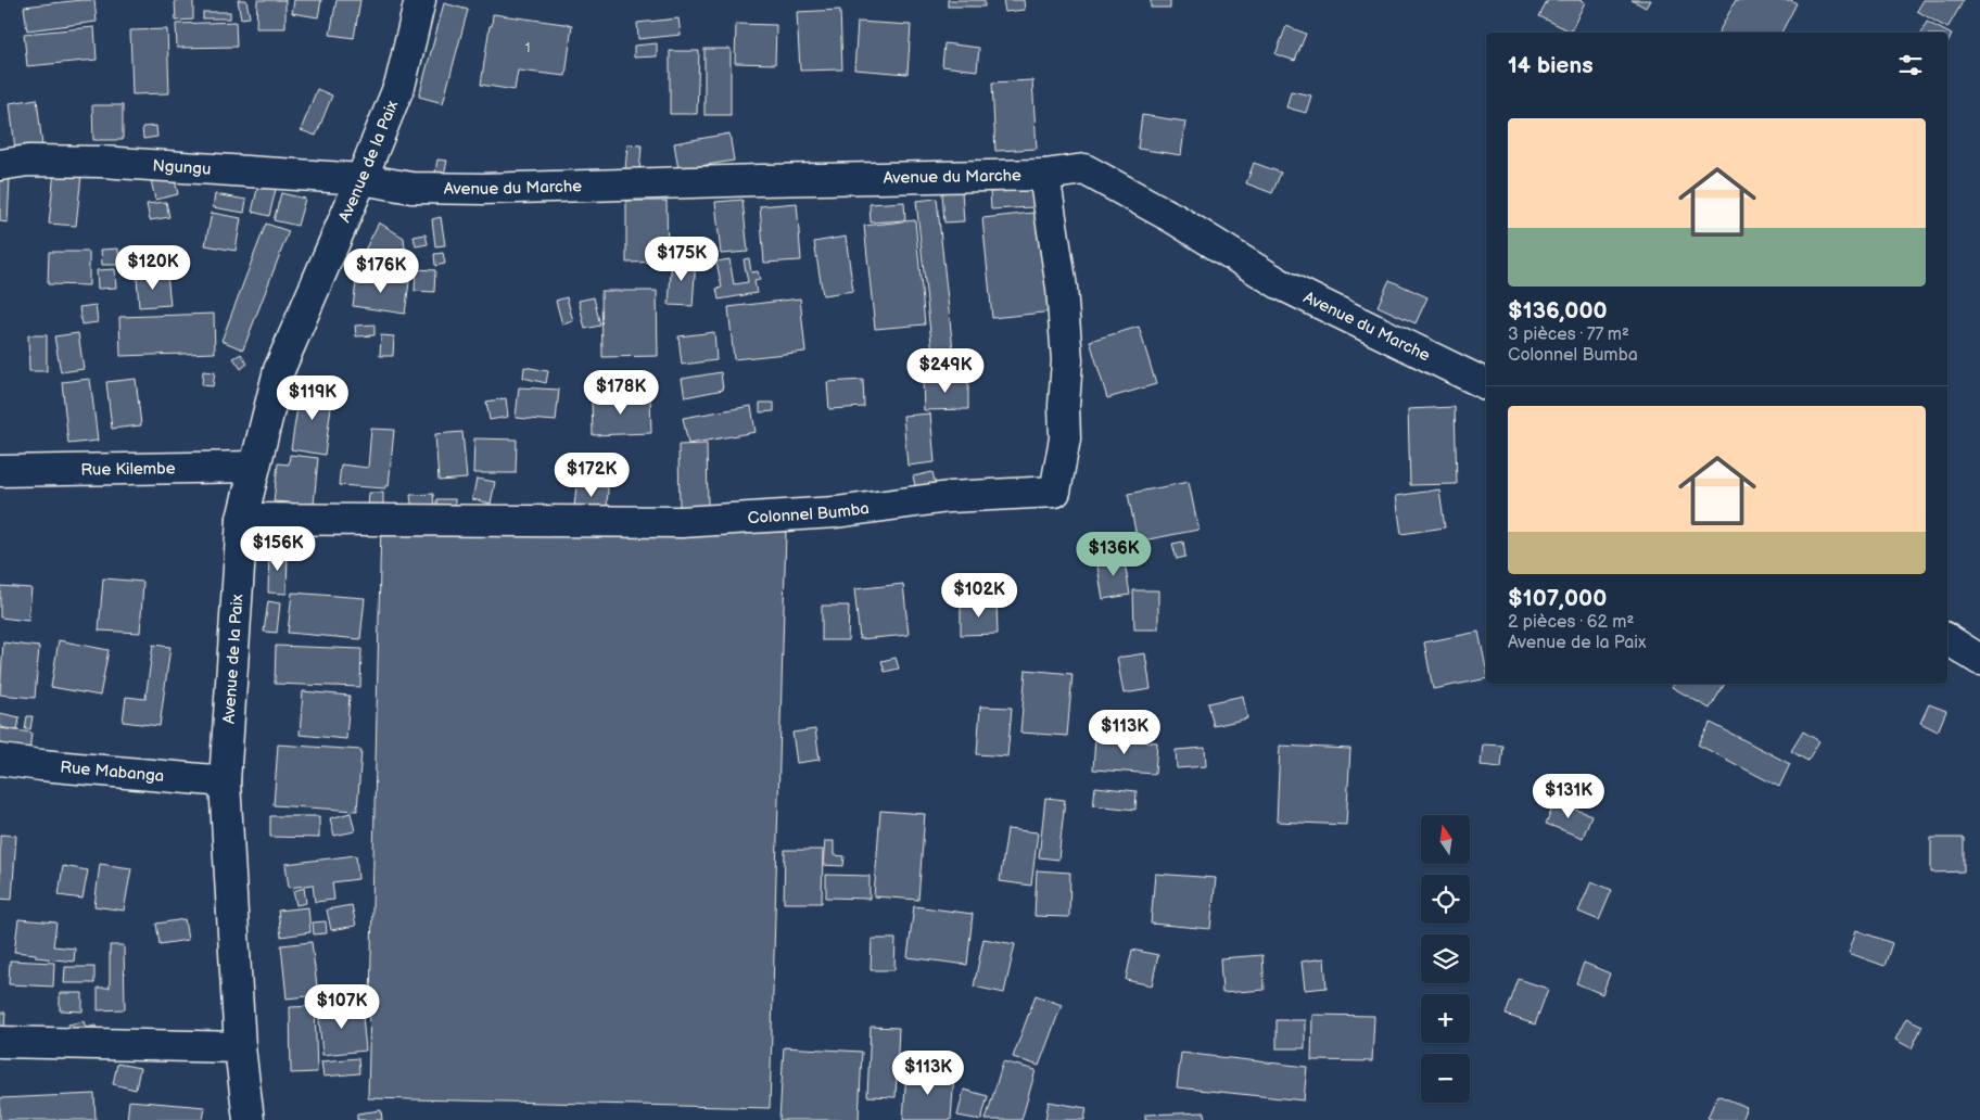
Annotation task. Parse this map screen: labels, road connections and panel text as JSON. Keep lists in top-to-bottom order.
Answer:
{
  "streets": {
    "street": [
      "Avenue de la Paix",
      "Ngungu",
      "Avenue du Marche",
      "Rue Kilembe",
      "Colonnel Bumba",
      "Rue Mabanga"
    ]
  },
  "crossings": [
    ["Avenue de la Paix", "Ngungu"],
    ["Avenue de la Paix", "Avenue du Marche"],
    ["Avenue de la Paix", "Rue Kilembe"],
    ["Avenue de la Paix", "Colonnel Bumba"],
    ["Avenue de la Paix", "Rue Mabanga"],
    ["Ngungu", "Avenue du Marche"],
    ["Avenue du Marche", "Colonnel Bumba"]
  ],
  "house_numbers": ["1"],
  "north": "top",
  "page": {
    "heading": "14 biens",
    "list": [
      {
        "name": "$136,000",
        "note": "3 pièces · 77 m² · Colonnel Bumba"
      },
      {
        "name": "$107,000",
        "note": "2 pièces · 62 m² · Avenue de la Paix"
      }
    ],
    "price": [
      "$175K",
      "$120K",
      "$176K",
      "$249K",
      "$178K",
      "$119K",
      "$172K",
      "$156K",
      "$136K",
      "$102K",
      "$113K",
      "$131K",
      "$107K",
      "$113K"
    ],
    "map_buttons": ["+", "−"]
  }
}
